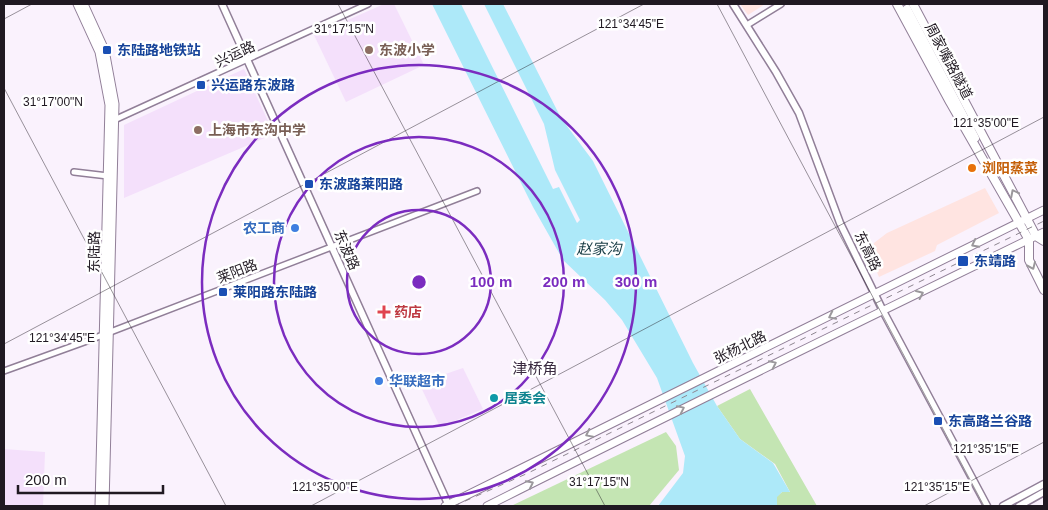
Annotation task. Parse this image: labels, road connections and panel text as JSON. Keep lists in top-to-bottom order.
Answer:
{
  "streets": {
    "main road": ["周家嘴路隧道", "东陆路", "张杨北路"],
    "street": [
      "兴运路",
      "东波路",
      "东高路",
      "莱阳路"
    ]
  },
  "crossings": [
    ["兴运路", "东波路"],
    ["兴运路", "东陆路"],
    ["东波路", "莱阳路"],
    ["东波路", "张杨北路"],
    ["东高路", "张杨北路"],
    ["东陆路", "莱阳路"]
  ],
  "districts": ["津桥角"],
  "water": ["赵家沟"],
  "places": {
    "transit": [
      "东陆路地铁站",
      "兴运路东波路",
      "东波路莱阳路",
      "东靖路",
      "莱阳路东陆路",
      "东高路兰谷路"
    ],
    "other": [
      "东波小学",
      "上海市东沟中学",
      "浏阳蒸菜",
      "农工商",
      "华联超市",
      "居委会"
    ],
    "health": ["药店"]
  },
  "scale_bar": "200 m",
  "coordinates": [
    "121°34'45\"E",
    "31°17'15\"N",
    "31°17'00\"N",
    "121°35'00\"E",
    "121°35'15\"E"
  ],
  "rings": ["100 m", "200 m", "300 m"]
}
